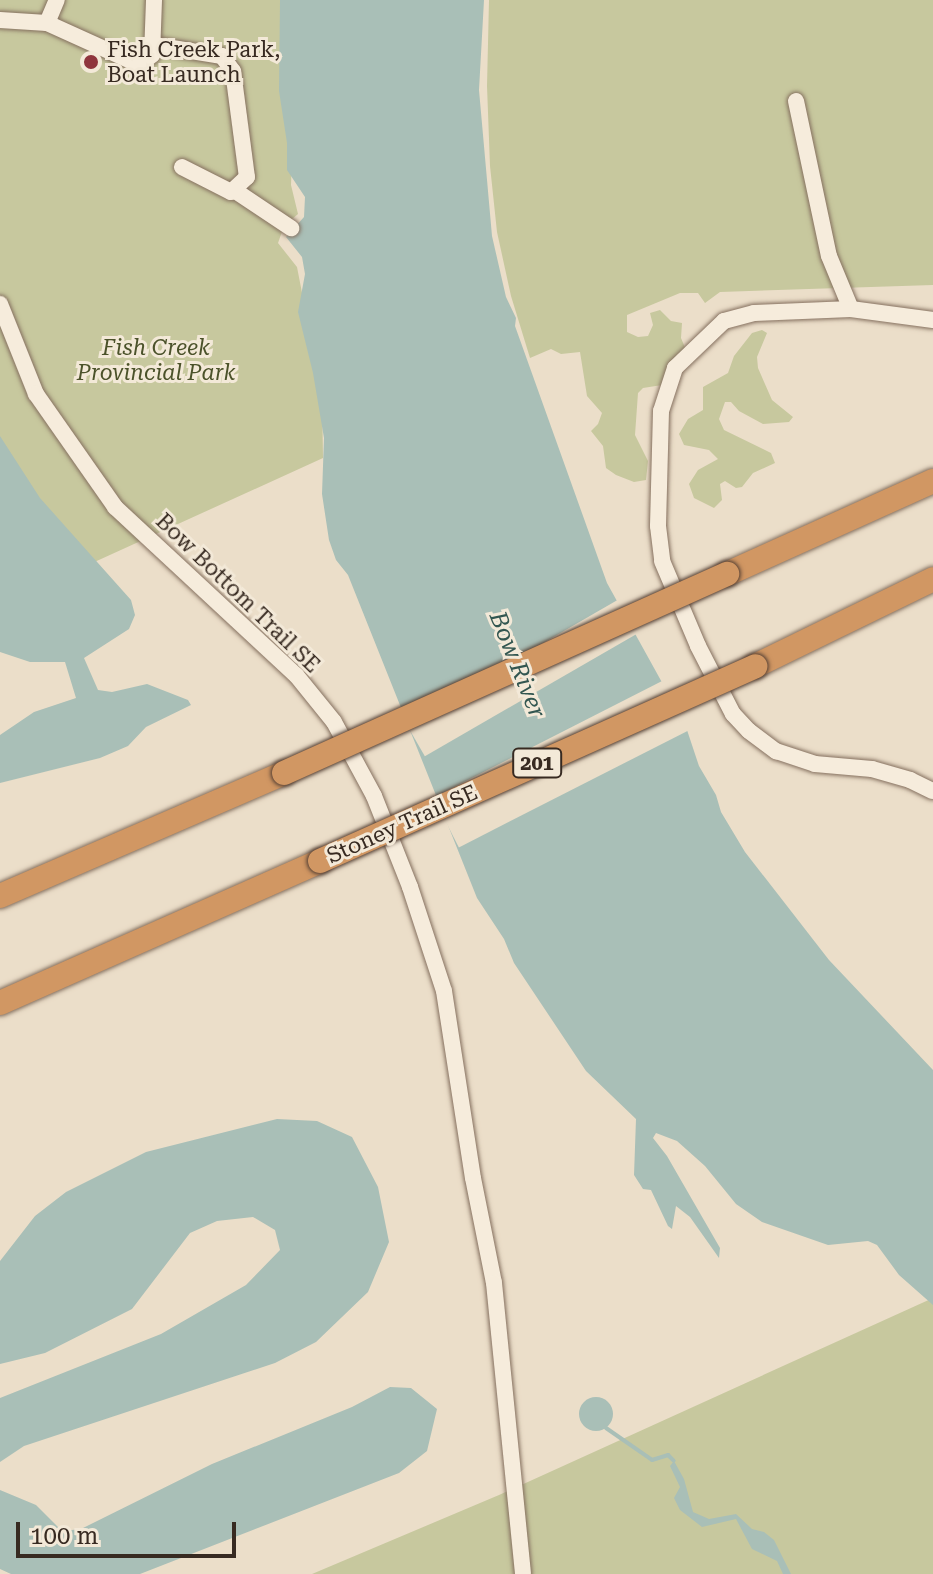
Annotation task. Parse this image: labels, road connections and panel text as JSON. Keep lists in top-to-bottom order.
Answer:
{
  "streets": {
    "highway": ["201", "Stoney Trail SE"],
    "street": ["Bow Bottom Trail SE"]
  },
  "water": ["Bow River"],
  "parks": ["Fish Creek Provincial Park"],
  "places": ["Fish Creek Park, Boat Launch"],
  "scale_bar": "100 m"
}
